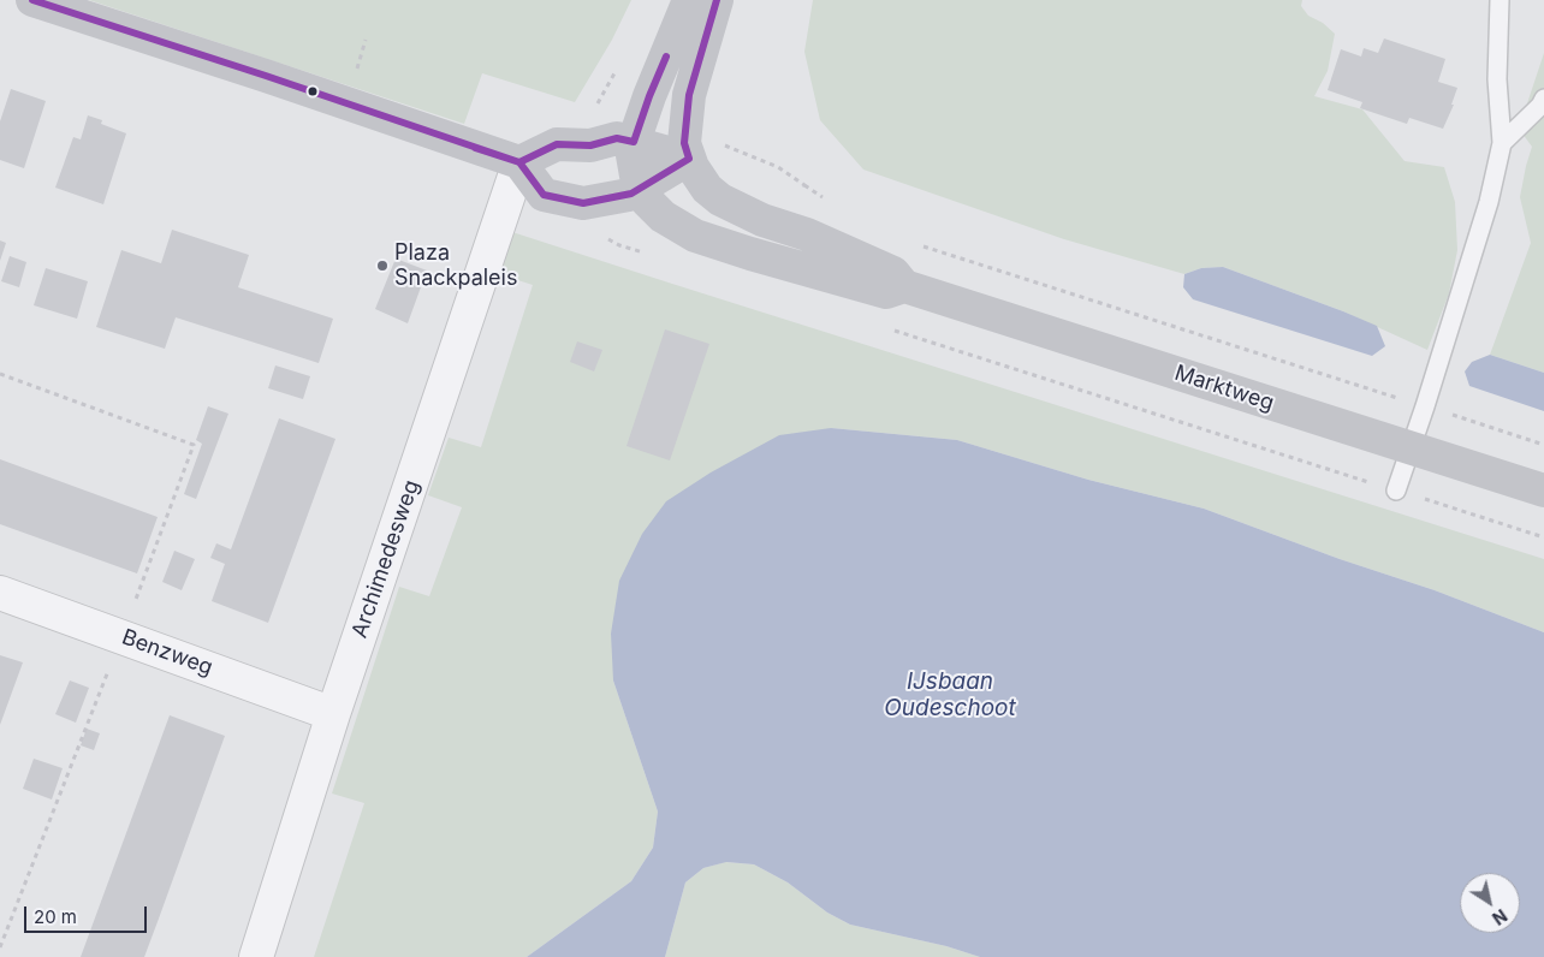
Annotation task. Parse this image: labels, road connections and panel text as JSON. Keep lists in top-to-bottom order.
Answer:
{
  "streets": {
    "street": ["Marktweg", "Archimedesweg", "Benzweg"]
  },
  "crossings": [
    ["Archimedesweg", "Benzweg"]
  ],
  "water": ["IJsbaan Oudeschoot"],
  "places": ["Plaza Snackpaleis"],
  "scale_bar": "20 m",
  "north": "bottom right"
}
